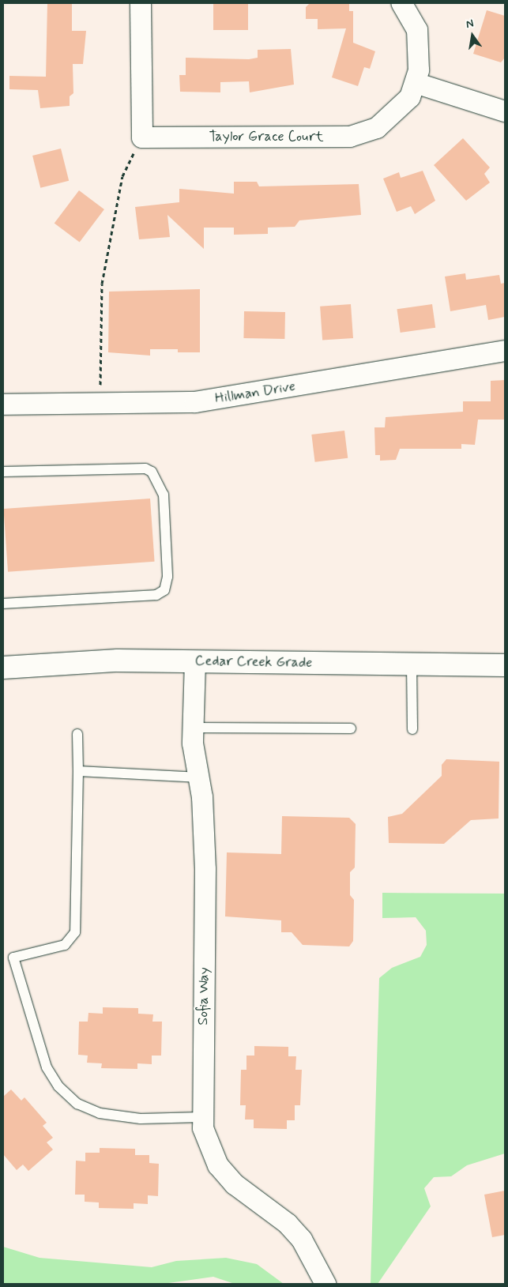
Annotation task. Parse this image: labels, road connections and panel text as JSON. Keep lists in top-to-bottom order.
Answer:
{
  "streets": {
    "main road": ["Cedar Creek Grade"],
    "street": ["Taylor Grace Court", "Hillman Drive", "Sofia Way"]
  },
  "crossings": [
    ["Cedar Creek Grade", "Sofia Way"]
  ],
  "north": "top"
}
